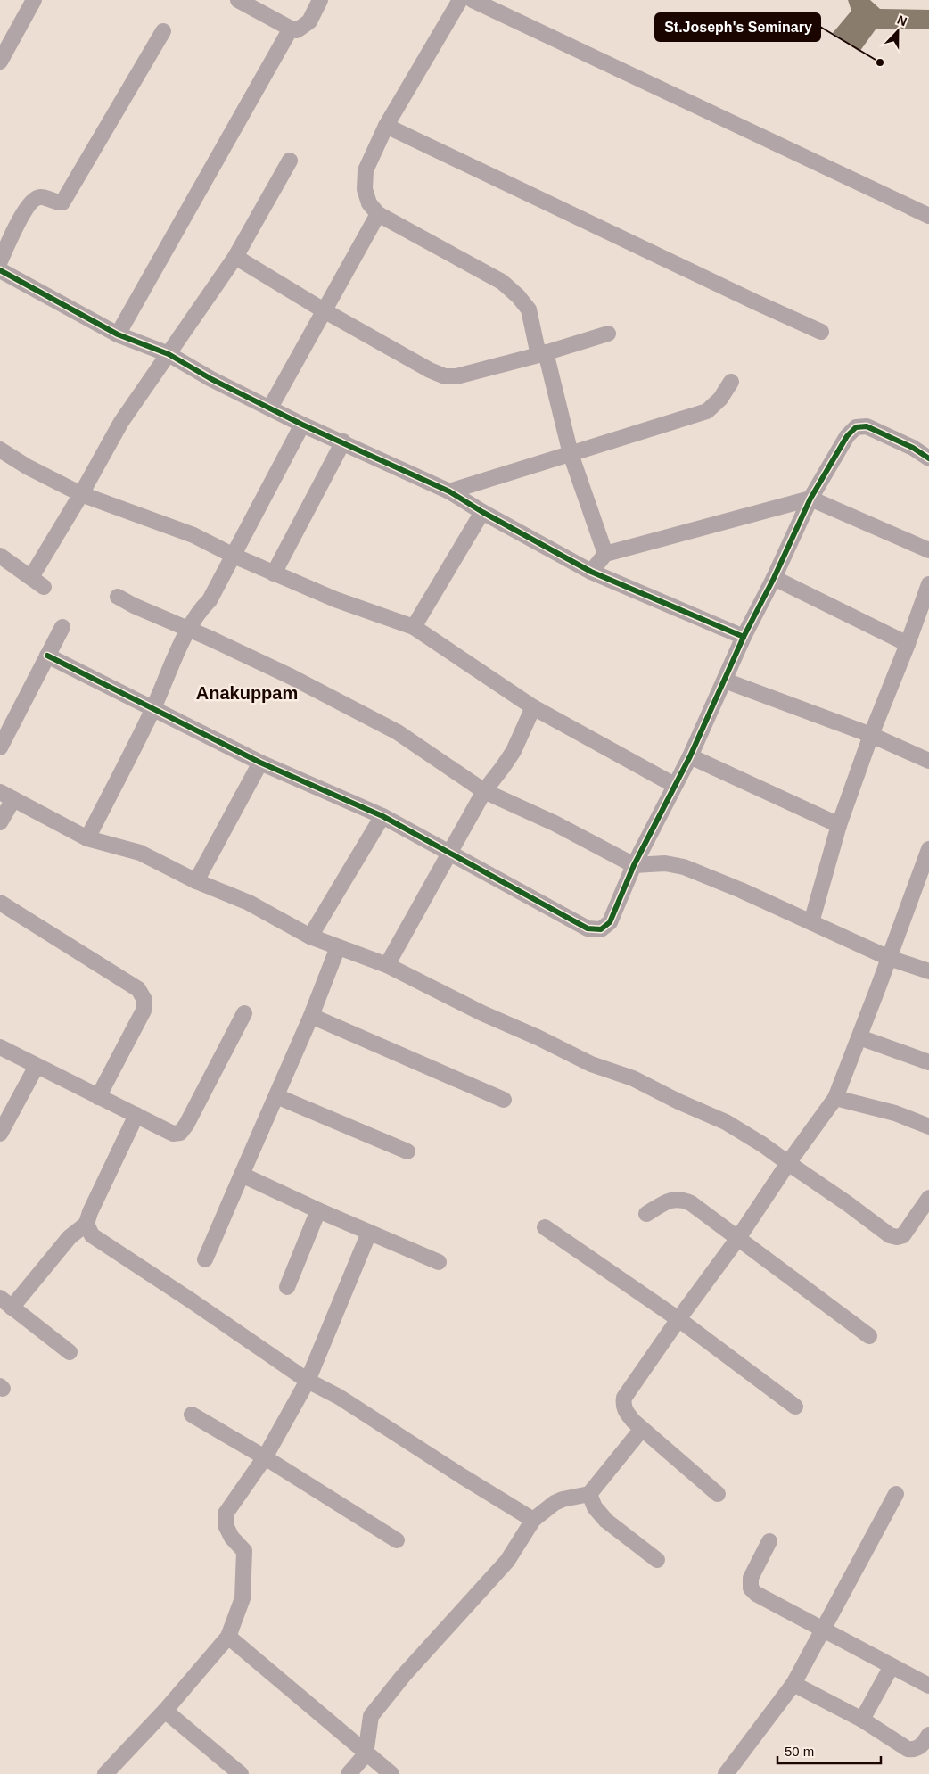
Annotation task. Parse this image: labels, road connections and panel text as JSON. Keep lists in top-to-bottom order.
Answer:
{
  "districts": ["Anakuppam"],
  "places": ["St.Joseph's Seminary"],
  "scale_bar": "50 m",
  "north": "top"
}
